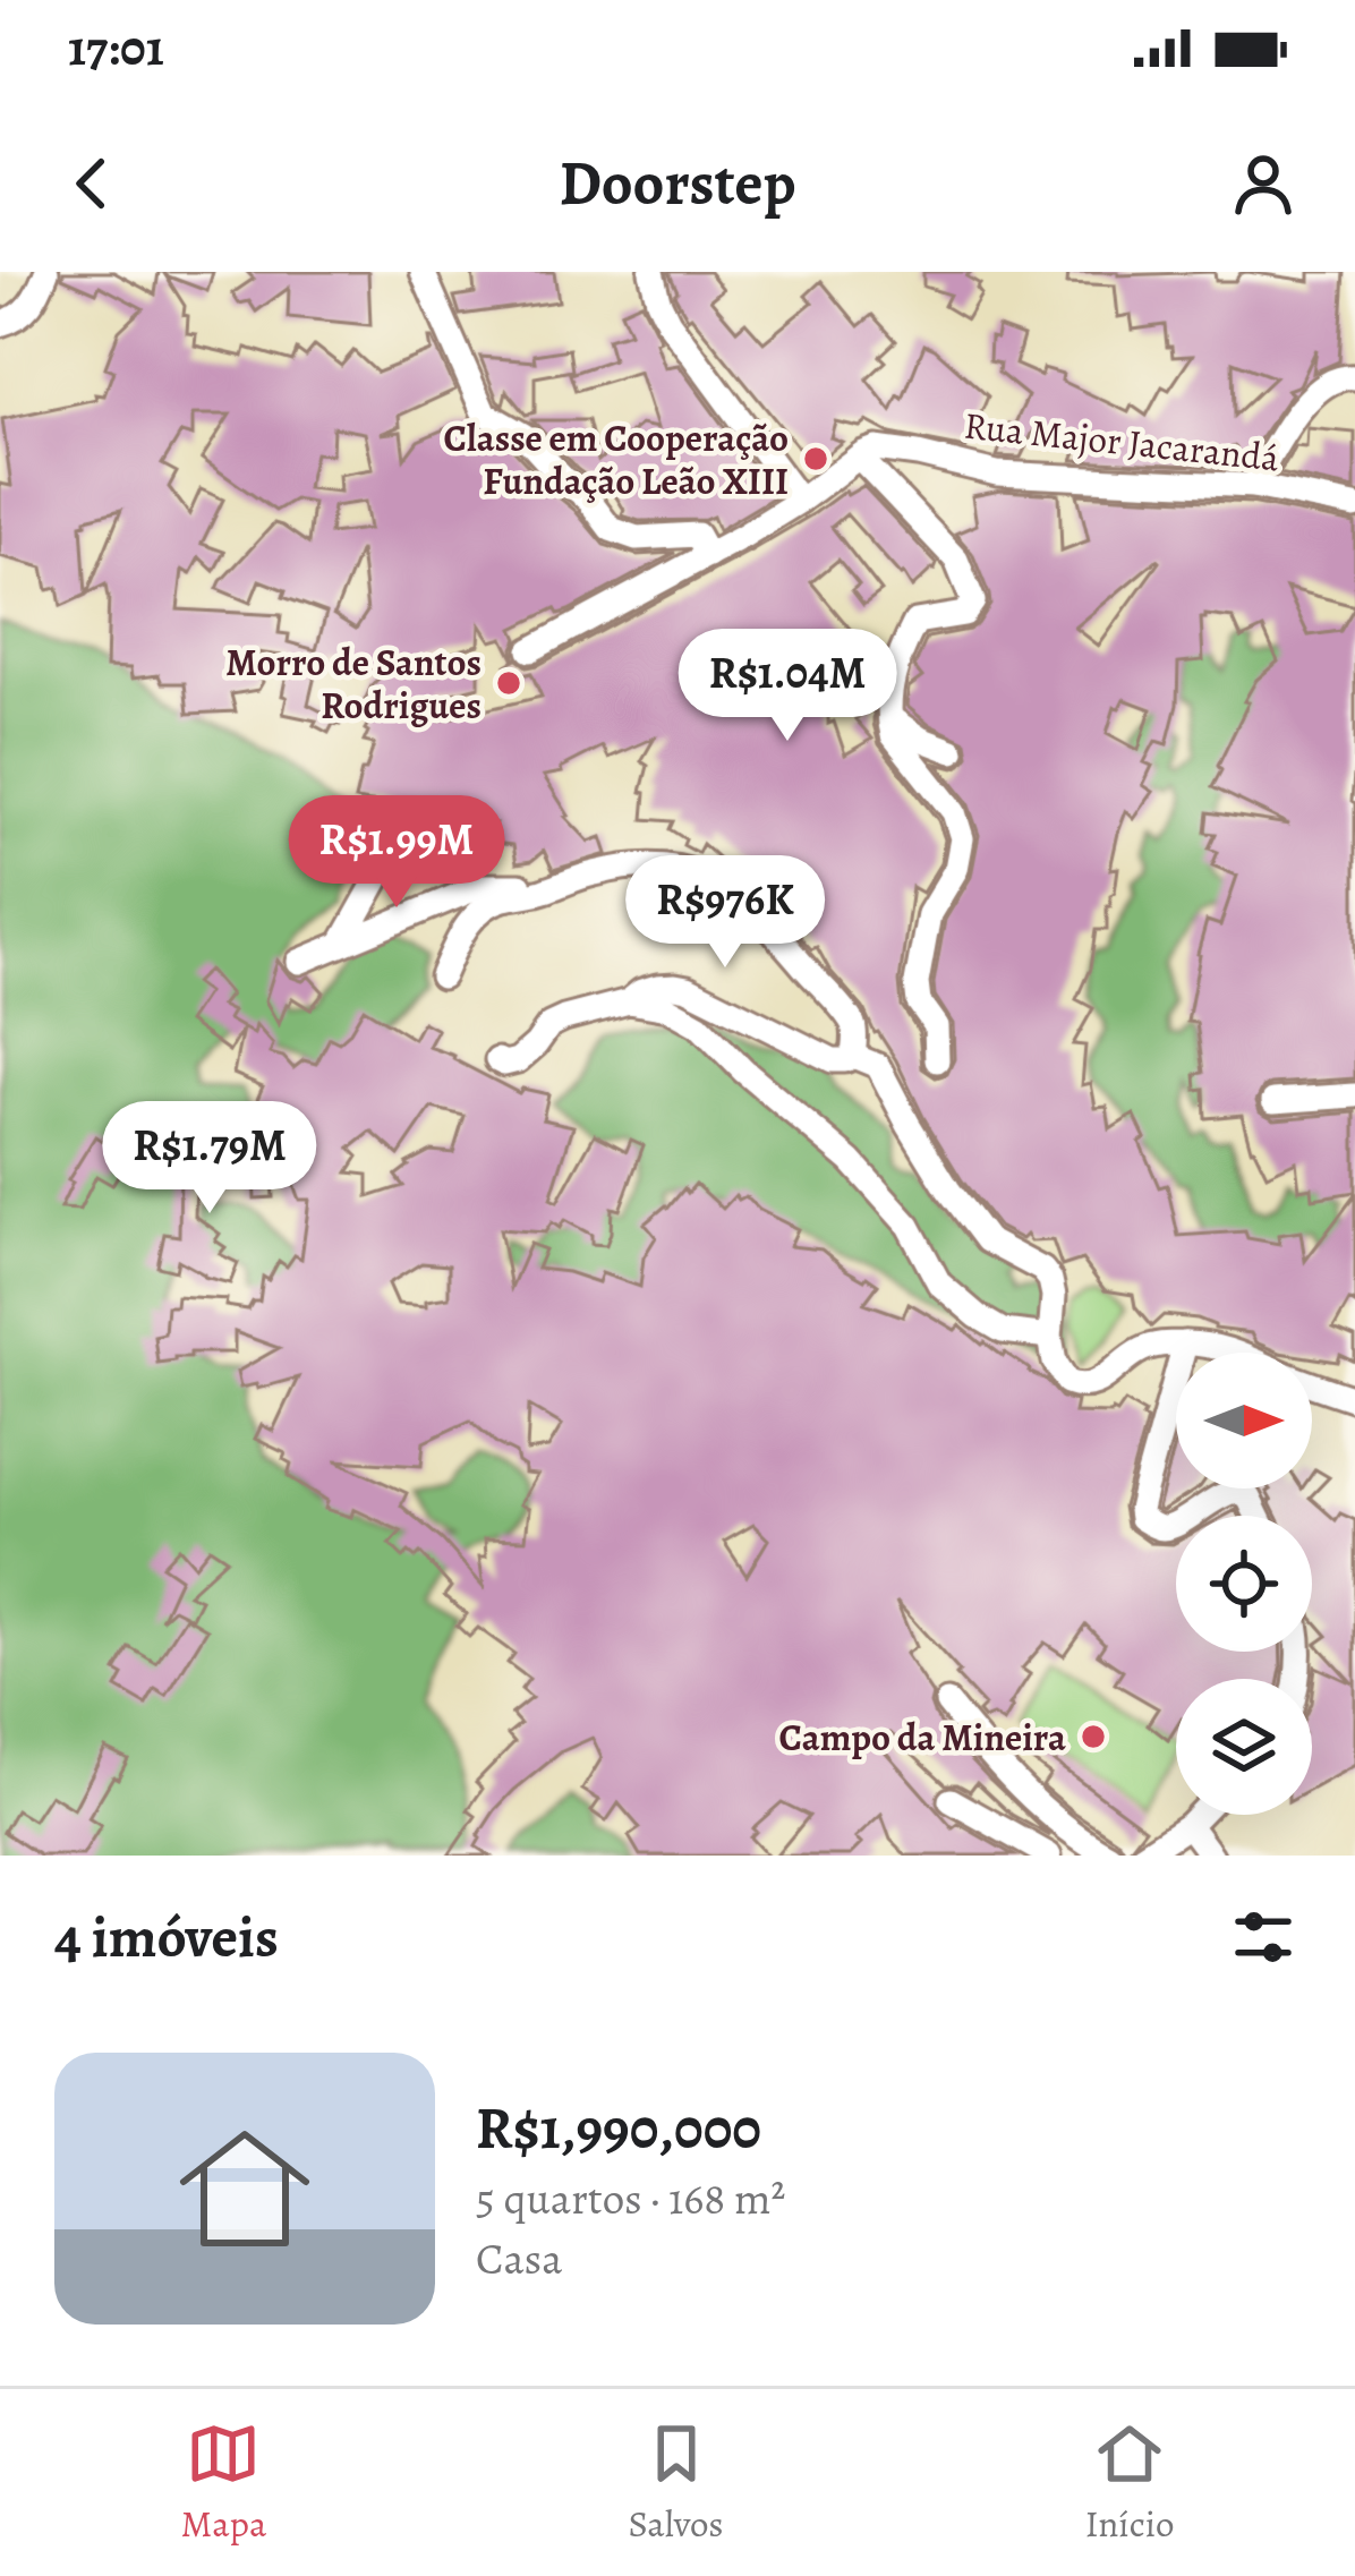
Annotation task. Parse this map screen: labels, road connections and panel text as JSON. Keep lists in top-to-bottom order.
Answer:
{
  "streets": {
    "street": ["Rua Major Jacarandá"]
  },
  "places": ["Classe em Cooperação Fundação Leão XIII", "Morro de Santos Rodrigues", "Campo da Mineira"],
  "north": "right",
  "page": {
    "status": "17:01",
    "header": "Doorstep",
    "price": [
      "R$1.04M",
      "R$1.99M",
      "R$976K",
      "R$1.79M"
    ],
    "heading": "4 imóveis",
    "list": [
      {
        "name": "R$1,990,000",
        "note": "5 quartos · 168 m² · Casa"
      }
    ],
    "tabs": ["Mapa", "Salvos", "Início"]
  }
}
